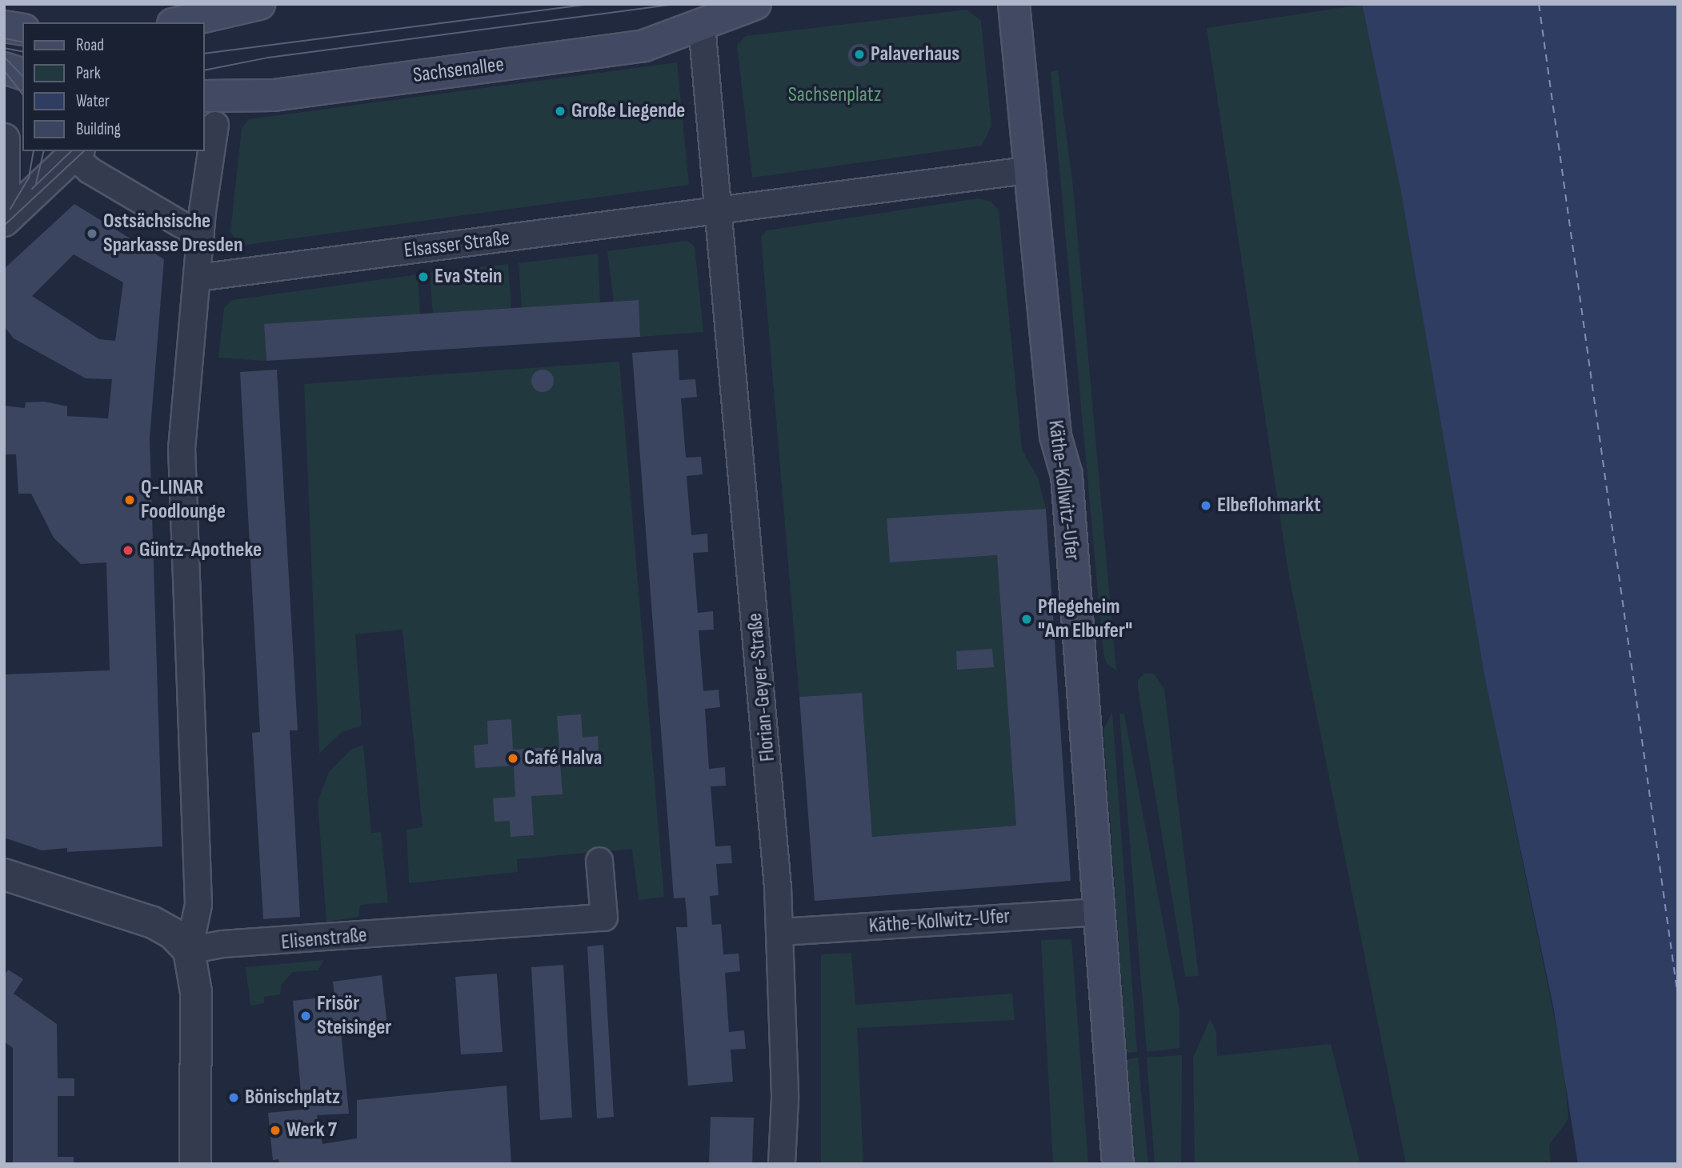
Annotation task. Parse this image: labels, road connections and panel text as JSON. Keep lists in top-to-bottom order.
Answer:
{
  "streets": {
    "main road": ["Sachsenallee", "Käthe-Kollwitz-Ufer"],
    "street": ["Elsasser Straße", "Florian-Geyer-Straße", "Elisenstraße"]
  },
  "crossings": [
    ["Elsasser Straße", "Florian-Geyer-Straße"],
    ["Käthe-Kollwitz-Ufer", "Florian-Geyer-Straße"]
  ],
  "parks": ["Sachsenplatz"],
  "places": [
    "Palaverhaus",
    "Große Liegende",
    "Ostsächsische Sparkasse Dresden",
    "Eva Stein",
    "Q-LINAR Foodlounge",
    "Elbeflohmarkt",
    "Güntz-Apotheke",
    "Pflegeheim \"Am Elbufer\"",
    "Café Halva",
    "Frisör Steisinger",
    "Bönischplatz",
    "Werk 7"
  ],
  "legend": [
    "Road",
    "Park",
    "Water",
    "Building"
  ]
}
